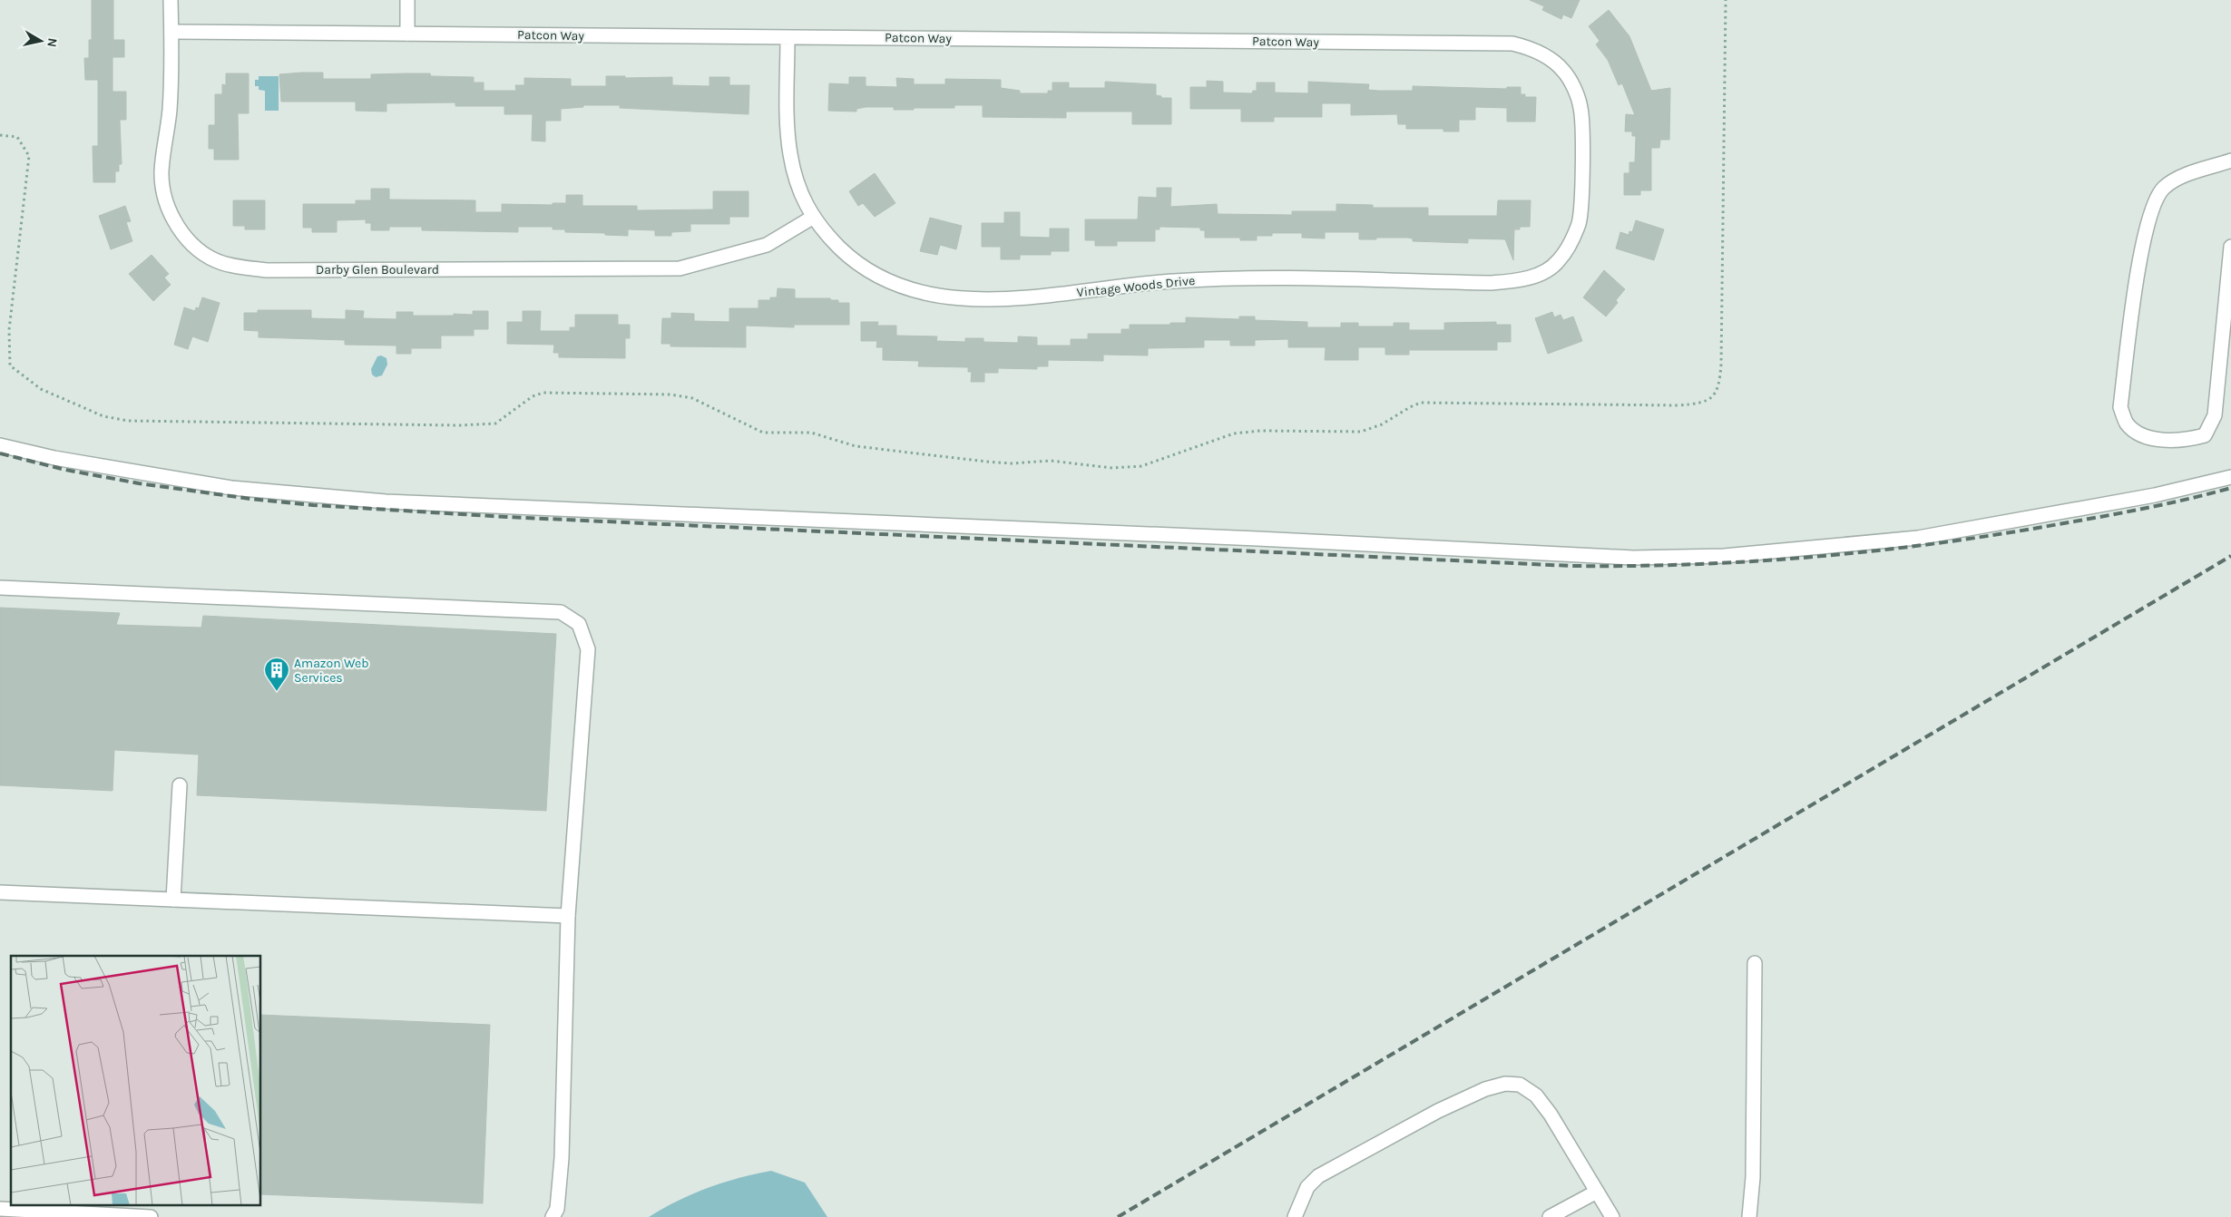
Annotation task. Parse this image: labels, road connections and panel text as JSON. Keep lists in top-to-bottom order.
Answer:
{
  "streets": {
    "street": ["Patcon Way", "Darby Glen Boulevard", "Vintage Woods Drive"]
  },
  "crossings": [
    ["Patcon Way", "Darby Glen Boulevard"],
    ["Patcon Way", "Vintage Woods Drive"],
    ["Darby Glen Boulevard", "Vintage Woods Drive"]
  ],
  "places": {
    "building": ["Amazon Web Services"]
  },
  "north": "right"
}
